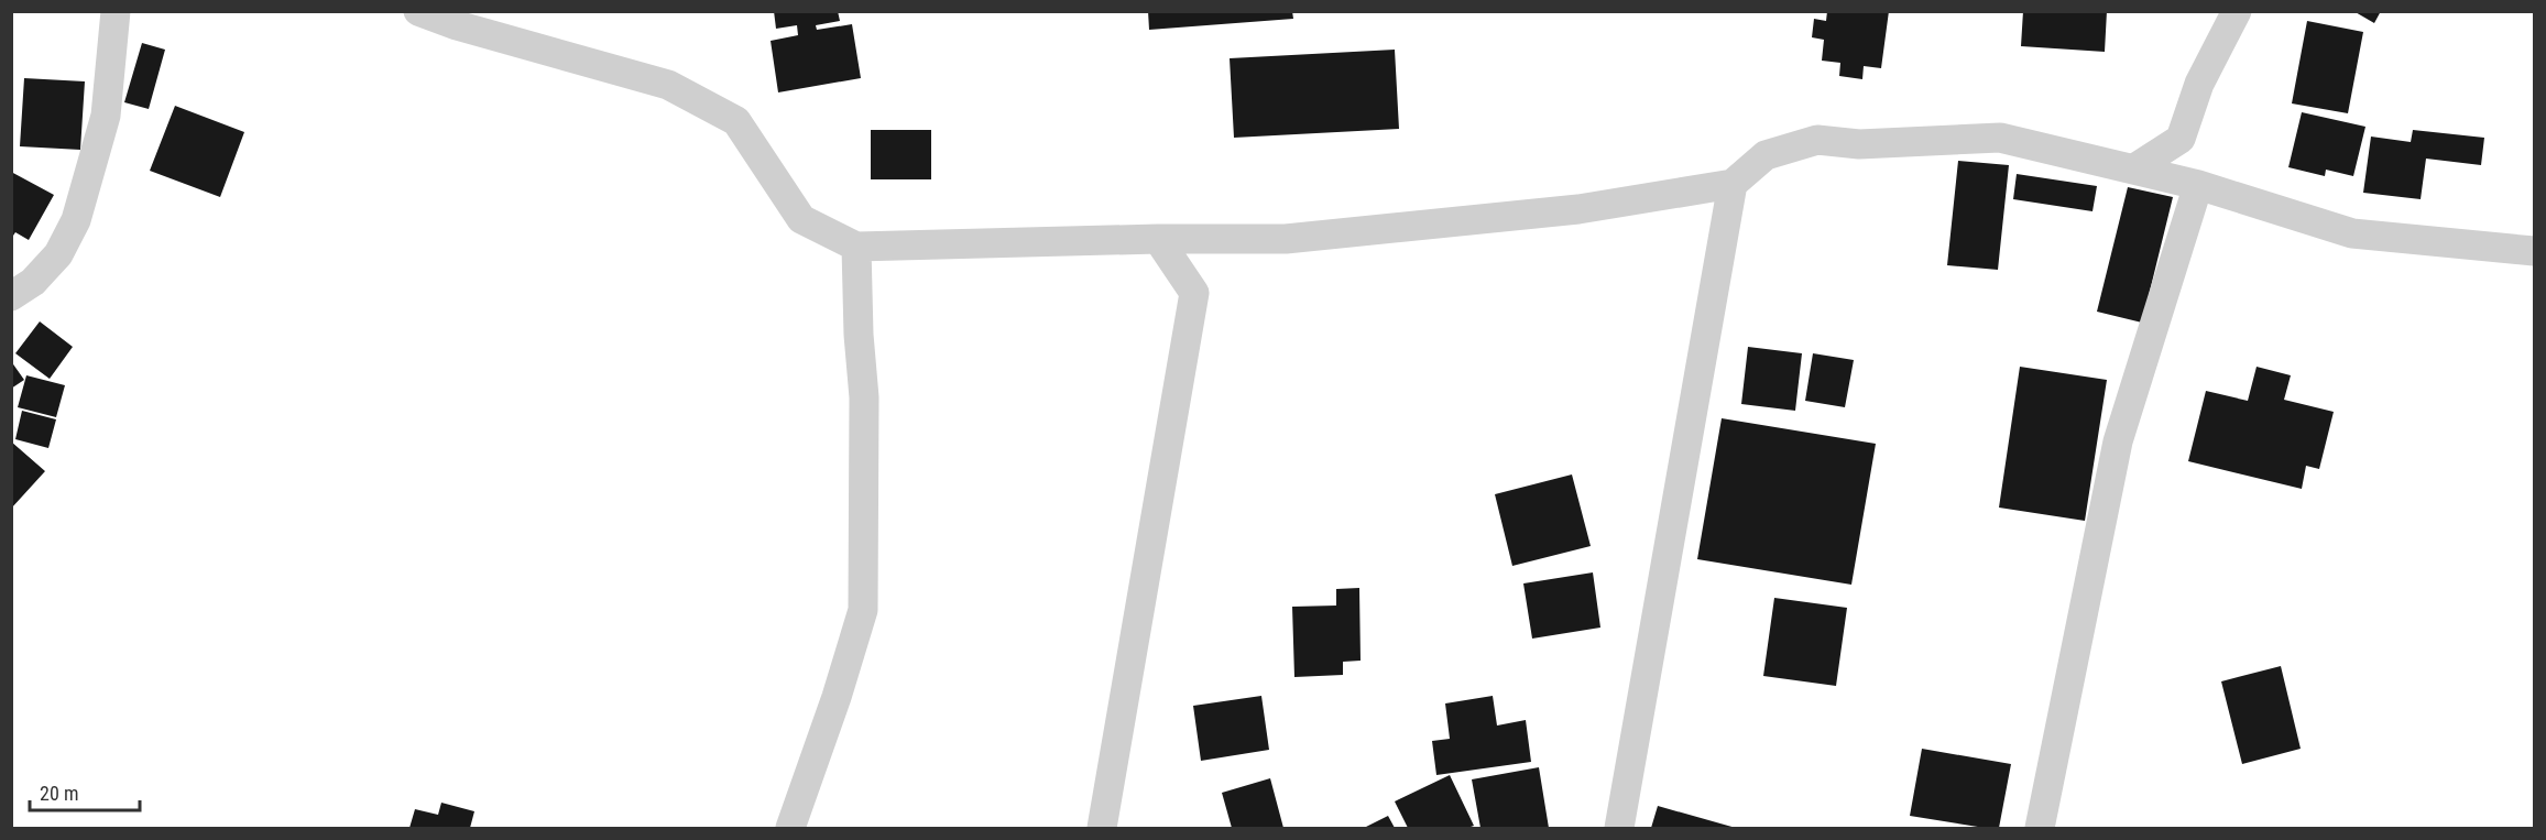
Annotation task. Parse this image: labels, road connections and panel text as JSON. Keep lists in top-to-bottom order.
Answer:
{
  "scale_bar": "20 m"
}
